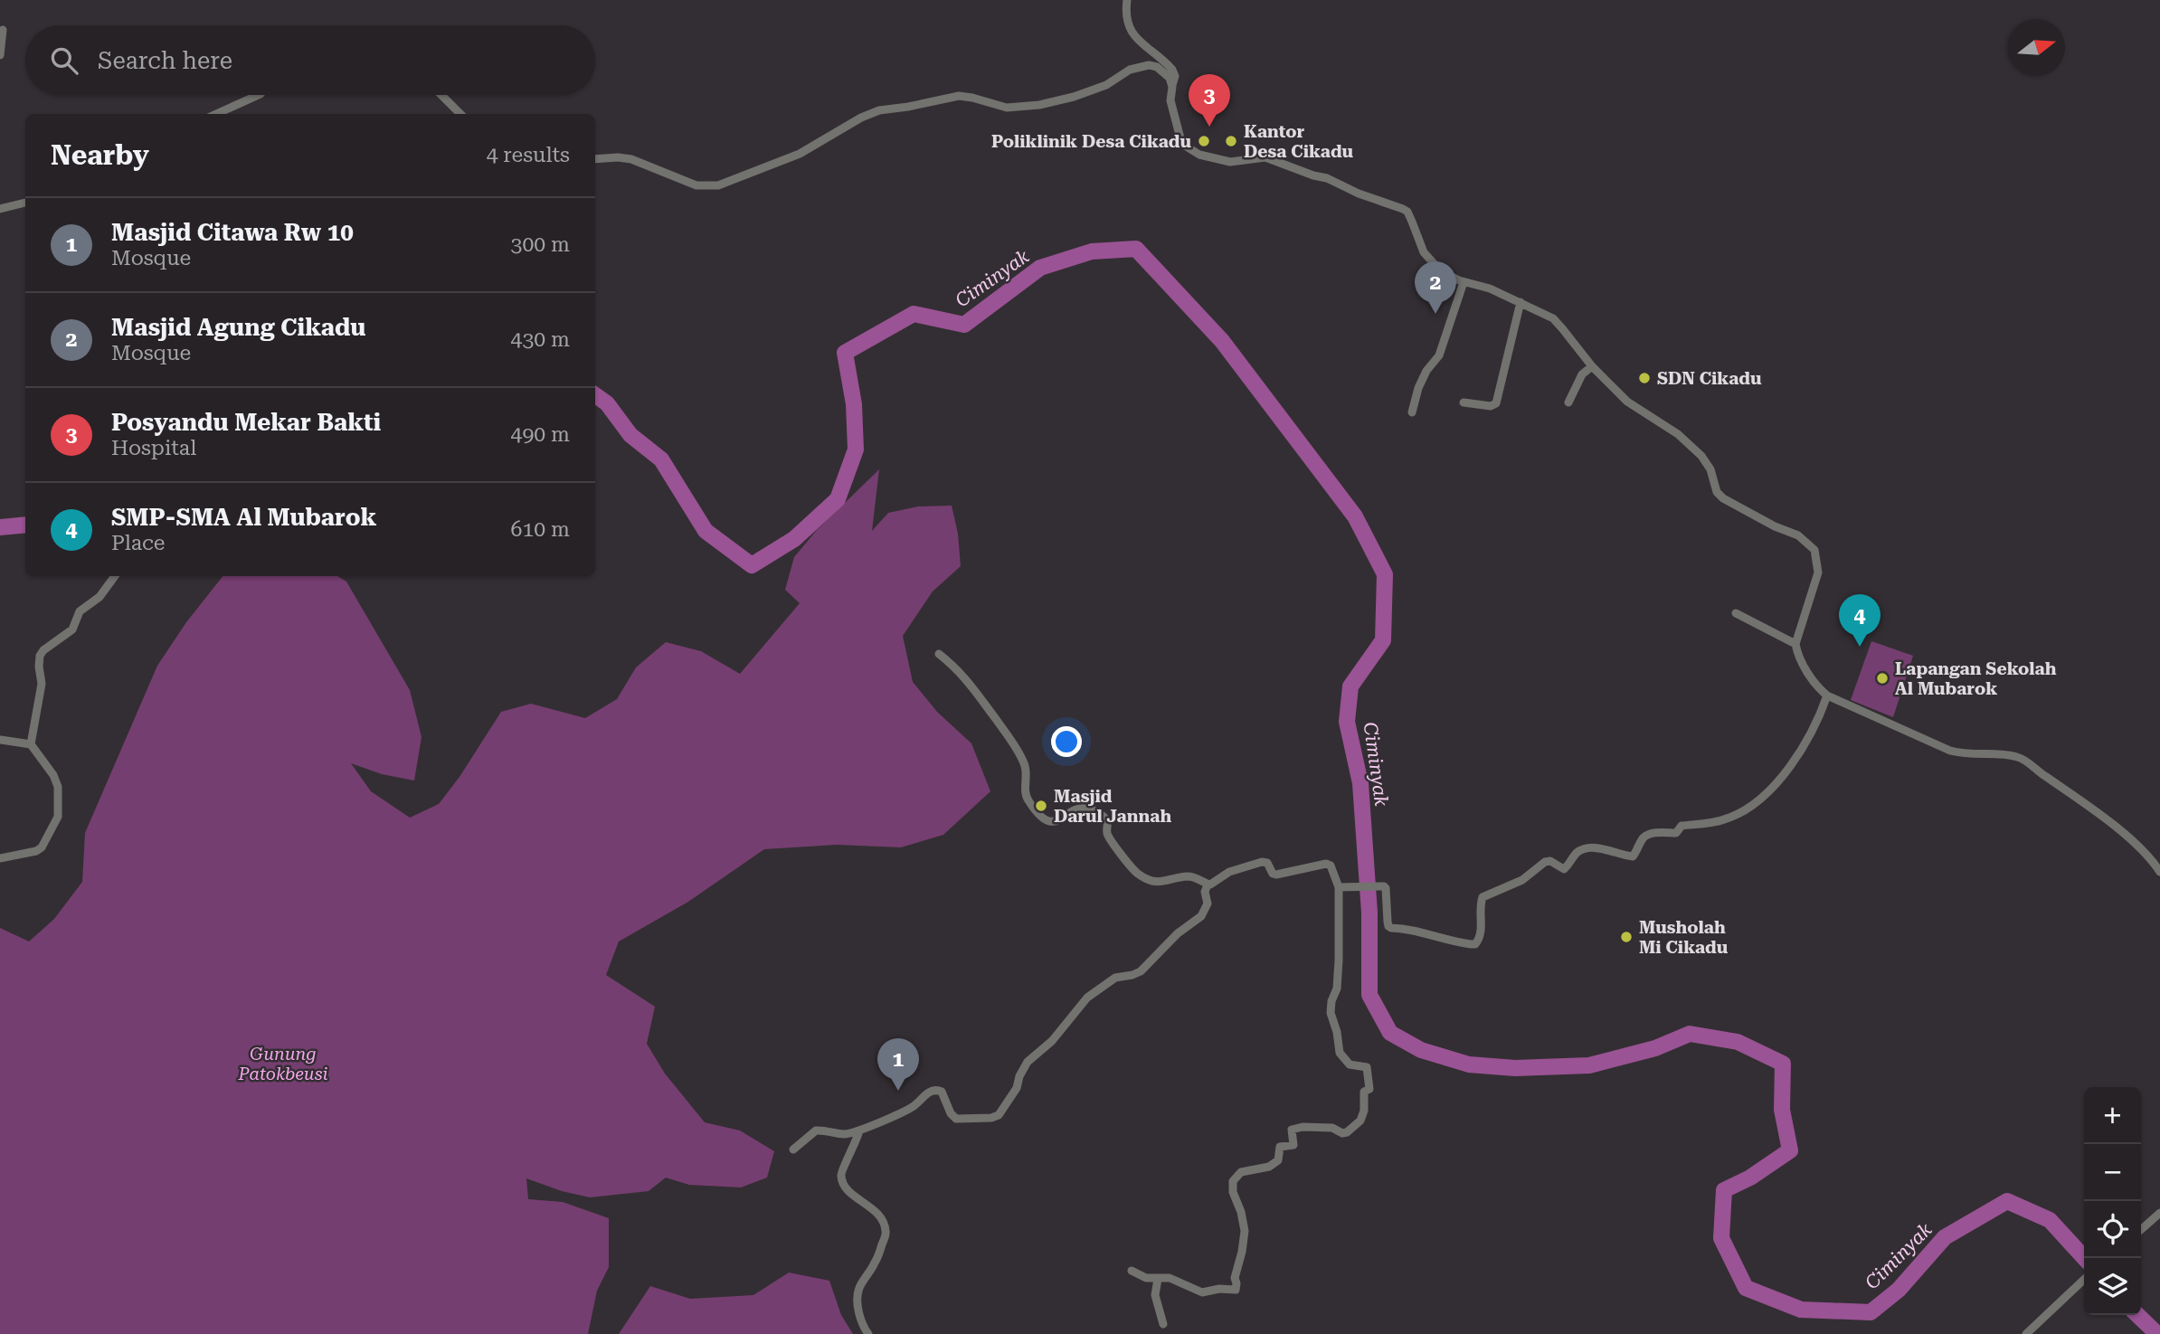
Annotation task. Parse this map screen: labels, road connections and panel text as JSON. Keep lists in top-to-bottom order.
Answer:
{
  "water": ["Ciminyak"],
  "parks": ["Gunung Patokbeusi"],
  "places": [
    "Poliklinik Desa Cikadu",
    "Kantor Desa Cikadu",
    "SDN Cikadu",
    "Lapangan Sekolah Al Mubarok",
    "Masjid Darul Jannah",
    "Musholah Mi Cikadu"
  ],
  "north": "right",
  "page": {
    "search": "Search here",
    "pins": [
      "3",
      "2",
      "4",
      "1"
    ],
    "heading": ["Nearby", "4 results"],
    "list": [
      {
        "mark": "1",
        "name": "Masjid Citawa Rw 10",
        "note": "Mosque",
        "value": "300 m"
      },
      {
        "mark": "2",
        "name": "Masjid Agung Cikadu",
        "note": "Mosque",
        "value": "430 m"
      },
      {
        "mark": "3",
        "name": "Posyandu Mekar Bakti",
        "note": "Hospital",
        "value": "490 m"
      },
      {
        "mark": "4",
        "name": "SMP-SMA Al Mubarok",
        "note": "Place",
        "value": "610 m"
      }
    ],
    "map_buttons": ["+", "−"]
  }
}
